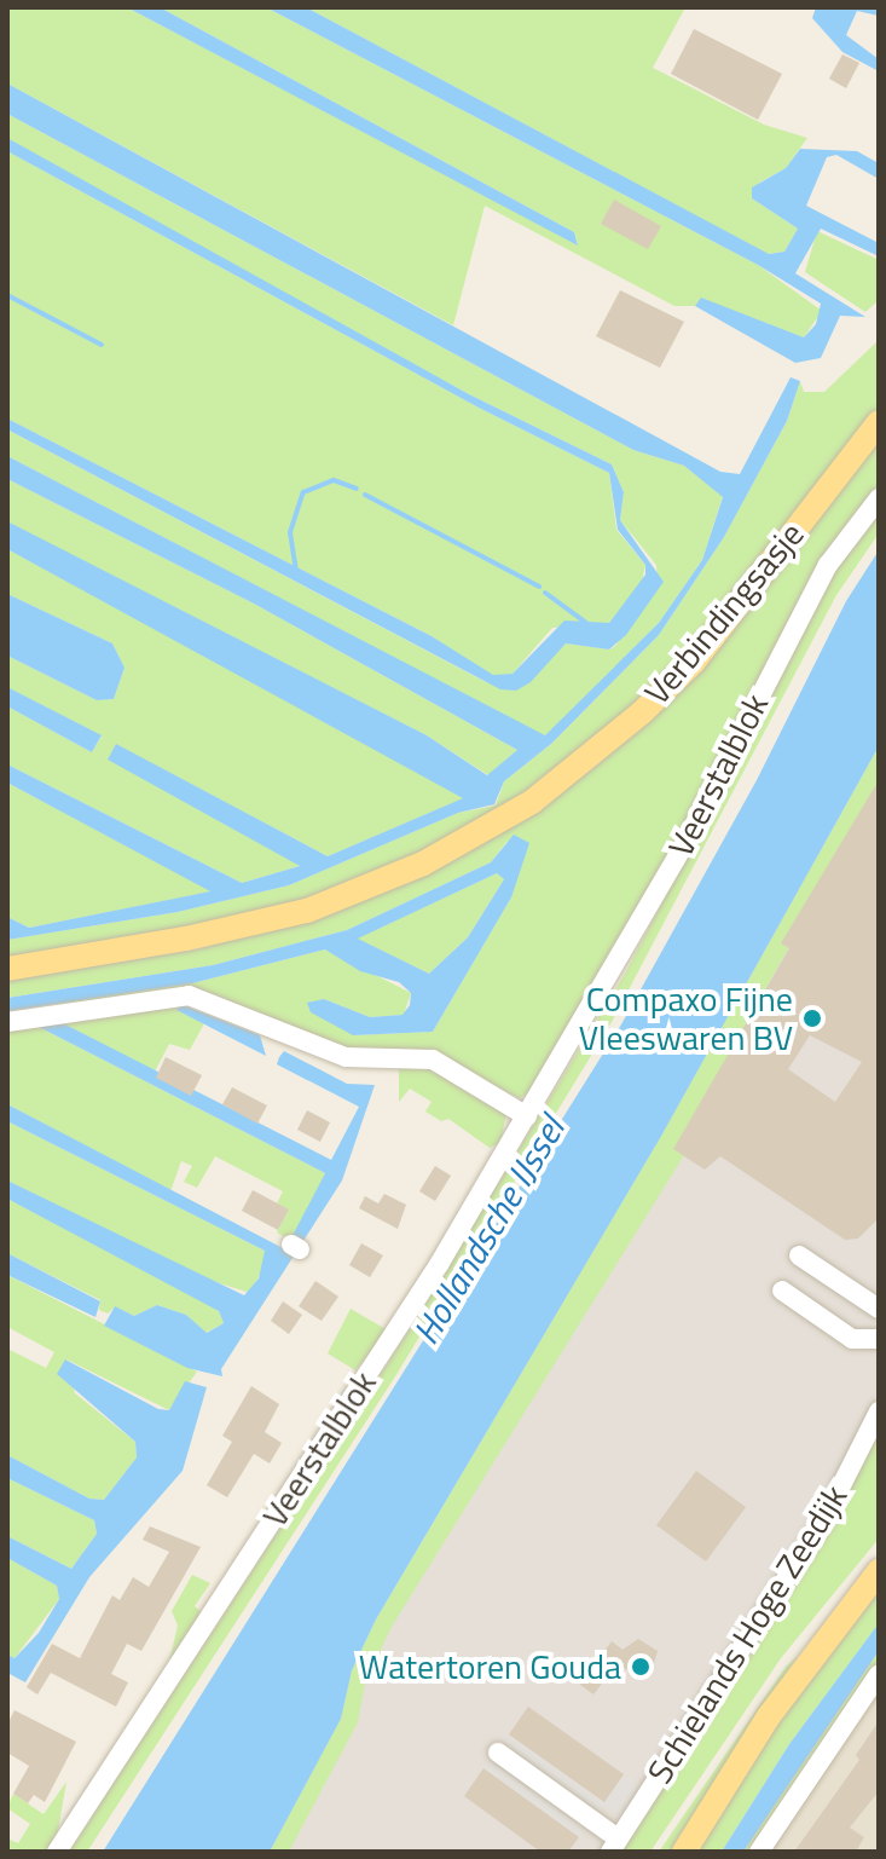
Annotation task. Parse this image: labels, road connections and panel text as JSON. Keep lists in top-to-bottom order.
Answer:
{
  "streets": {
    "main road": ["Verbindingsasje"],
    "street": ["Veerstalblok", "Schielands Hoge Zeedijk"]
  },
  "water": ["Hollandsche IJssel"],
  "places": ["Compaxo Fijne Vleeswaren BV", "Watertoren Gouda"]
}
